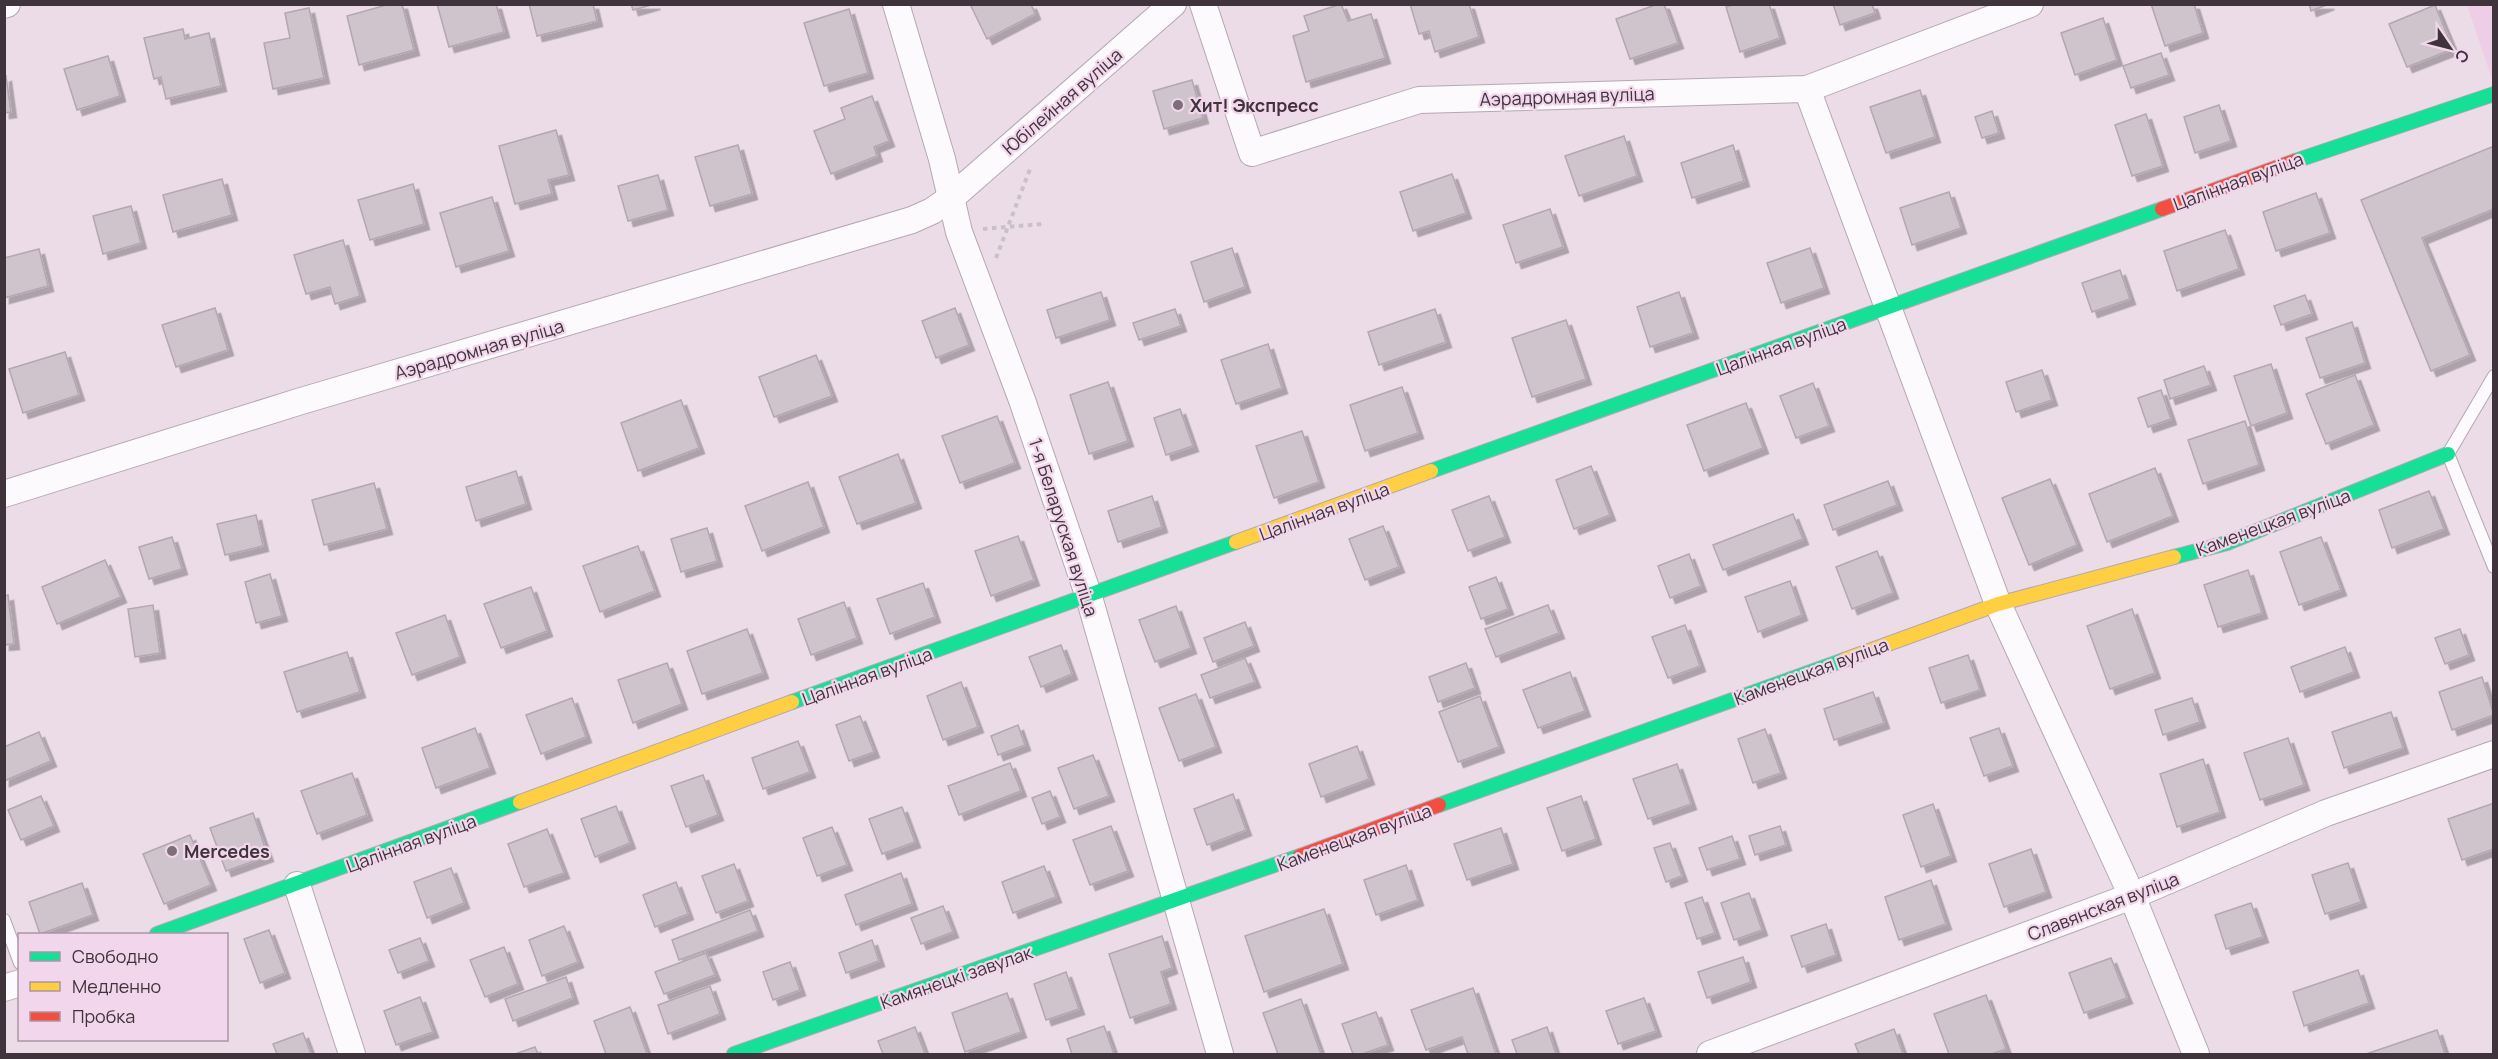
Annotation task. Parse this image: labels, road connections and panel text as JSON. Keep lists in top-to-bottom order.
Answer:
{
  "streets": {
    "street": [
      "Аэрадромная вуліца",
      "Юбілейная вуліца",
      "Цалінная вуліца",
      "Каменецкая вуліца",
      "1-я Беларуская вуліца",
      "Славянская вуліца",
      "Камянецкі завулак"
    ]
  },
  "crossings": [
    ["Аэрадромная вуліца", "Юбілейная вуліца"],
    ["Аэрадромная вуліца", "1-я Беларуская вуліца"],
    ["Юбілейная вуліца", "1-я Беларуская вуліца"],
    ["Цалінная вуліца", "1-я Беларуская вуліца"],
    ["Каменецкая вуліца", "1-я Беларуская вуліца"],
    ["Каменецкая вуліца", "Камянецкі завулак"],
    ["1-я Беларуская вуліца", "Камянецкі завулак"]
  ],
  "places": ["Хит! Экспресс", "Mercedes"],
  "legend": ["Свободно", "Медленно", "Пробка"],
  "north": "bottom right"
}
